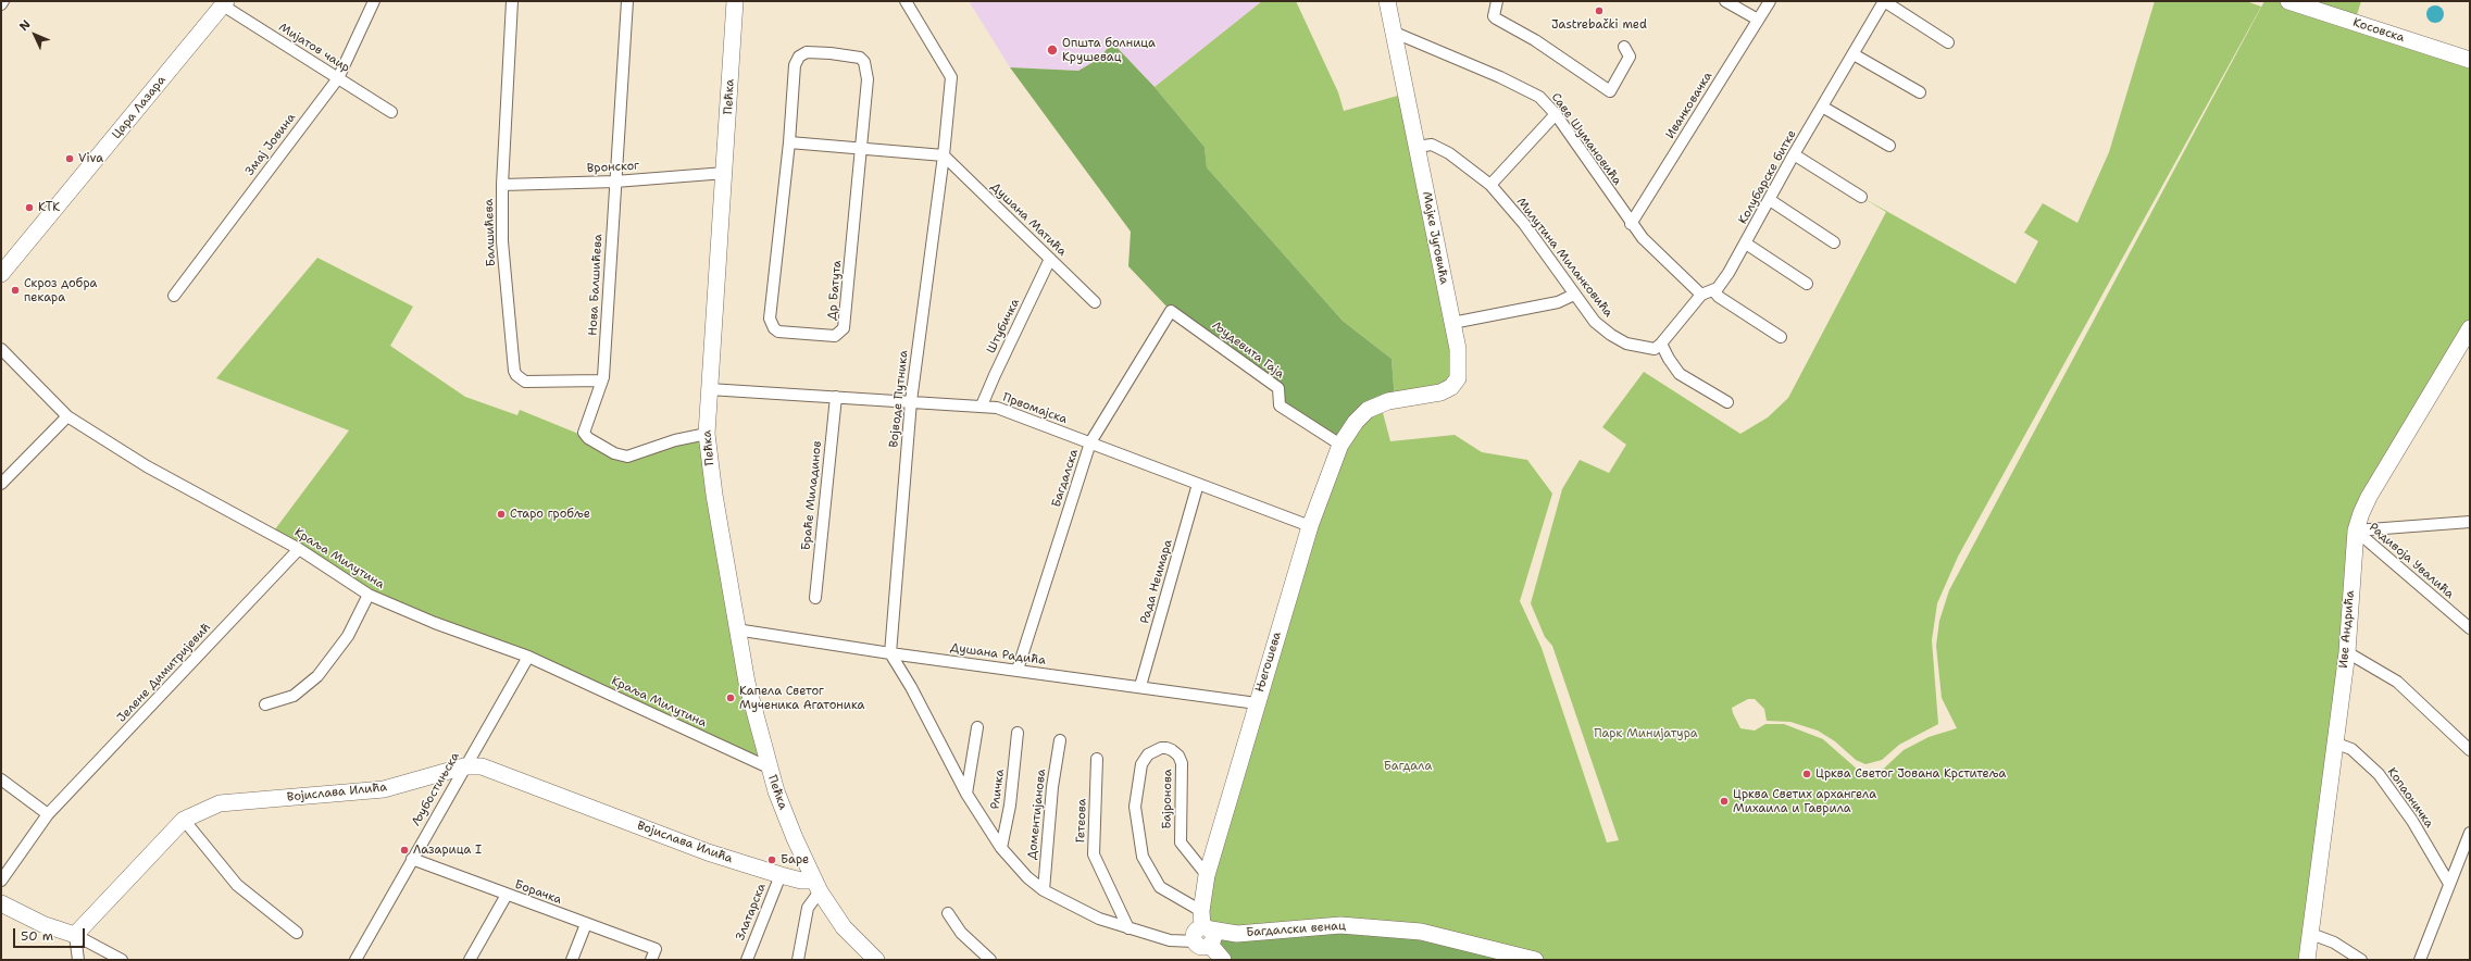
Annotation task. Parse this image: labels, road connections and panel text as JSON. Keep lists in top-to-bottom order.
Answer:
{
  "streets": {
    "street": [
      "Косовска",
      "Мијатов чаир",
      "Пећка",
      "Иванковачка",
      "Цара Лазара",
      "Саве Шумановића",
      "Змај Јовина",
      "Вронског",
      "Колубарске битке",
      "Душана Матића",
      "Балшићева",
      "Мајке Југовића",
      "Милутина Миланковића",
      "Нова Балшићева",
      "Др Батута",
      "Штубичка",
      "Људевита Гаја",
      "Војводе Путника",
      "Првомајска",
      "Багдалска",
      "Браће Миладинов",
      "Краља Милутина",
      "Радивоја Увалића",
      "Рада Неимара",
      "Иве Андрића",
      "Душана Радића",
      "Његошева",
      "Јелене Димитријевић",
      "Љубостињска",
      "Рличка",
      "Војислава Илића",
      "Копаоничка",
      "Бајронова",
      "Доментијанова",
      "Гетеова",
      "Борачка",
      "Златарска",
      "Багдалски венац"
    ]
  },
  "crossings": [
    ["Мијатов чаир", "Цара Лазара"],
    ["Мијатов чаир", "Змај Јовина"],
    ["Пећка", "Вронског"],
    ["Пећка", "Нова Балшићева"],
    ["Пећка", "Првомајска"],
    ["Пећка", "Краља Милутина"],
    ["Пећка", "Душана Радића"],
    ["Пећка", "Војислава Илића"],
    ["Иванковачка", "Саве Шумановића"],
    ["Саве Шумановића", "Колубарске битке"],
    ["Саве Шумановића", "Мајке Југовића"],
    ["Вронског", "Балшићева"],
    ["Вронског", "Нова Балшићева"],
    ["Душана Матића", "Штубичка"],
    ["Душана Матића", "Војводе Путника"],
    ["Балшићева", "Нова Балшићева"],
    ["Мајке Југовића", "Милутина Миланковића"],
    ["Мајке Југовића", "Његошева"],
    ["Штубичка", "Првомајска"],
    ["Људевита Гаја", "Багдалска"],
    ["Људевита Гаја", "Његошева"],
    ["Војводе Путника", "Првомајска"],
    ["Војводе Путника", "Душана Радића"],
    ["Првомајска", "Багдалска"],
    ["Првомајска", "Браће Миладинов"],
    ["Првомајска", "Рада Неимара"],
    ["Првомајска", "Његошева"],
    ["Багдалска", "Душана Радића"],
    ["Краља Милутина", "Јелене Димитријевић"],
    ["Краља Милутина", "Љубостињска"],
    ["Радивоја Увалића", "Иве Андрића"],
    ["Рада Неимара", "Душана Радића"],
    ["Иве Андрића", "Копаоничка"],
    ["Душана Радића", "Његошева"],
    ["Његошева", "Бајронова"],
    ["Његошева", "Багдалски венац"],
    ["Љубостињска", "Војислава Илића"],
    ["Љубостињска", "Борачка"],
    ["Војислава Илића", "Златарска"],
    ["Бајронова", "Багдалски венац"]
  ],
  "parks": ["Парк Минијатура", "Багдала"],
  "places": [
    "Jastrebački med",
    "Општа болница Крушевац",
    "Viva",
    "KTK",
    "Скроз добра пекара",
    "Старо гробље",
    "Капела Светог Мученика Агатоника",
    "Црква Светог Јована Крститеља",
    "Црква Светих архангела Михаила и Гаврила",
    "Лазарица I",
    "Баре"
  ],
  "scale_bar": "50 m",
  "north": "top left"
}
